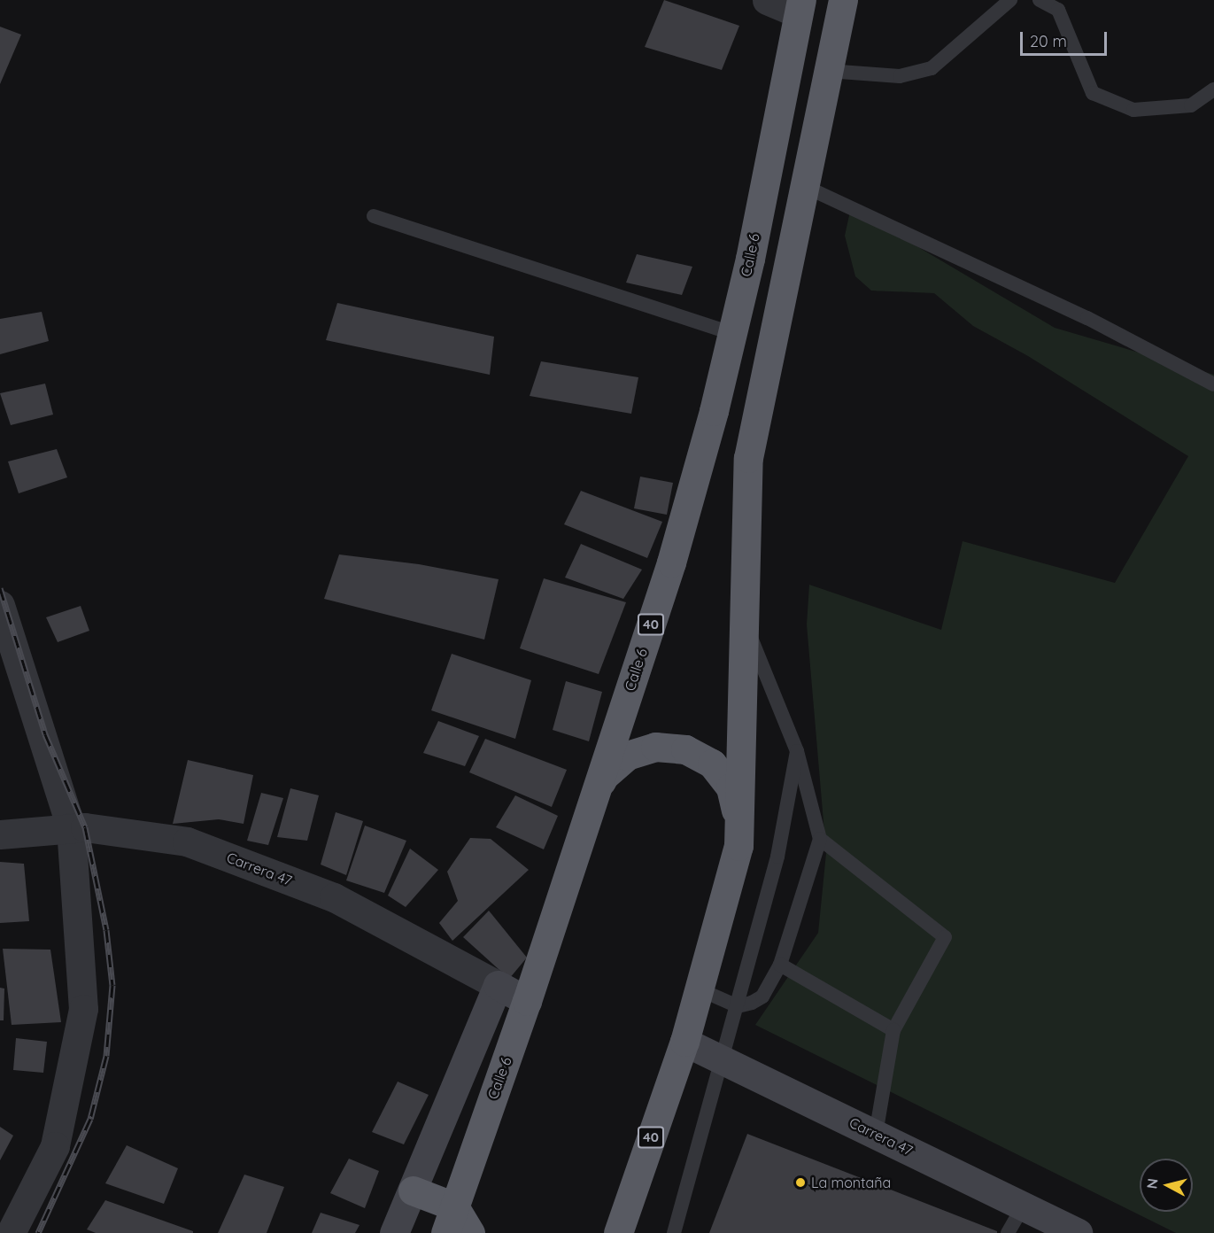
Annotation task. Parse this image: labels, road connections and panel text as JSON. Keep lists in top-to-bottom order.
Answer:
{
  "streets": {
    "highway": ["Calle 6", "40"],
    "main road": ["Carrera 47"]
  },
  "crossings": [
    ["40", "Carrera 47"]
  ],
  "places": ["La montaña"],
  "scale_bar": "20 m",
  "north": "left"
}
